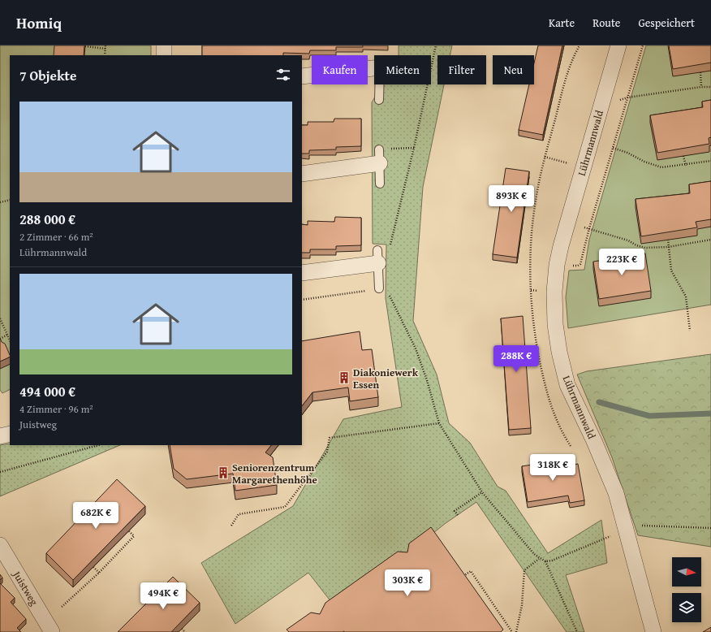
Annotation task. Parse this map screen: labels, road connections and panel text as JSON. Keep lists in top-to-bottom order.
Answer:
{
  "streets": {
    "street": ["Lührmannwald", "Juistweg"]
  },
  "places": {
    "building": ["Diakoniewerk Essen", "Seniorenzentrum Margarethenhöhe"]
  },
  "north": "right",
  "page": {
    "header": "Homiq",
    "nav": ["Karte", "Route", "Gespeichert"],
    "chip": [
      "Kaufen",
      "Mieten",
      "Filter",
      "Neu"
    ],
    "heading": "7 Objekte",
    "list": [
      {
        "name": "288 000 €",
        "note": "2 Zimmer · 66 m² · Lührmannwald"
      },
      {
        "name": "494 000 €",
        "note": "4 Zimmer · 96 m² · Juistweg"
      }
    ],
    "price": [
      "893K €",
      "223K €",
      "288K €",
      "318K €",
      "682K €",
      "303K €",
      "494K €"
    ]
  }
}
